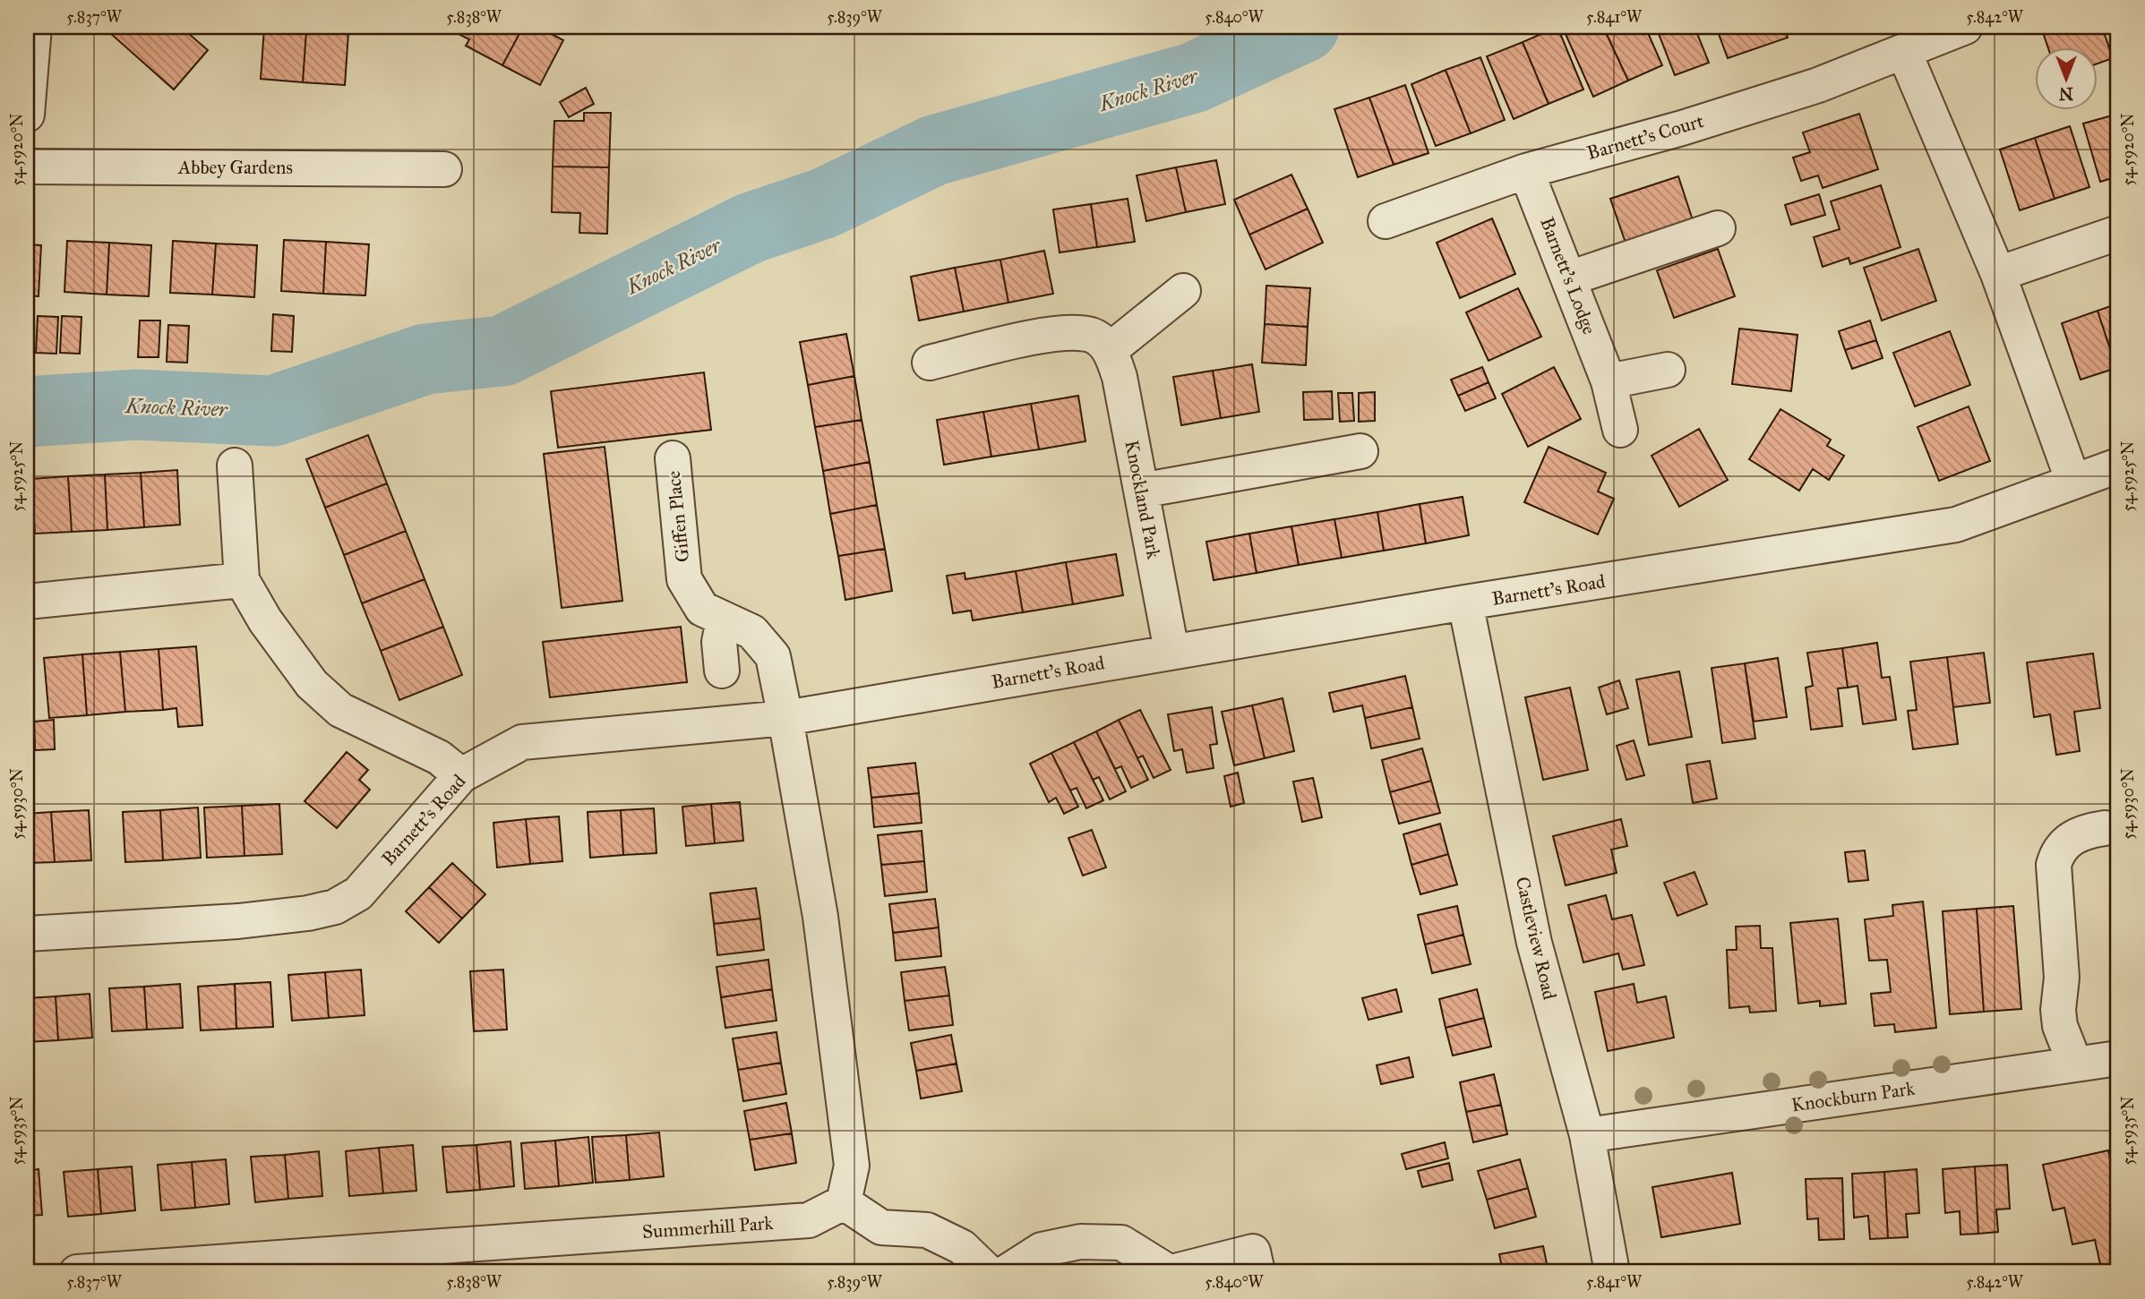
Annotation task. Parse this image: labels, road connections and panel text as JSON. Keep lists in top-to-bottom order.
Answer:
{
  "streets": {
    "street": [
      "Barnett's Court",
      "Abbey Gardens",
      "Barnett's Lodge",
      "Knockland Park",
      "Giffen Place",
      "Barnett's Road",
      "Castleview Road",
      "Knockburn Park",
      "Summerhill Park"
    ]
  },
  "crossings": [
    ["Barnett's Court", "Barnett's Lodge"],
    ["Knockland Park", "Barnett's Road"],
    ["Giffen Place", "Barnett's Road"],
    ["Barnett's Road", "Castleview Road"],
    ["Castleview Road", "Knockburn Park"]
  ],
  "water": ["Knock River"],
  "north": "bottom",
  "coordinates": [
    "5.837°W",
    "5.838°W",
    "5.839°W",
    "5.840°W",
    "5.841°W",
    "5.842°W",
    "54.5920°N",
    "54.5925°N",
    "54.5930°N",
    "54.5935°N"
  ]
}
